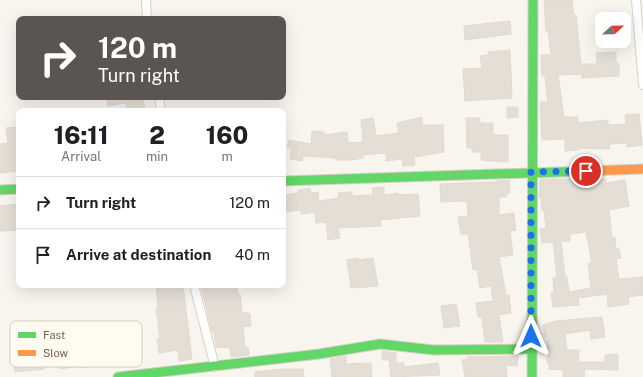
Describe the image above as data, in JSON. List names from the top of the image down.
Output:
{
  "legend": ["Fast", "Slow"],
  "north": "right",
  "page": {
    "turn": ["120 m", "Turn right"],
    "eta": [
      "16:11",
      "Arrival",
      "2",
      "min",
      "160",
      "m"
    ],
    "list": [
      {
        "name": "Turn right",
        "value": "120 m"
      },
      {
        "name": "Arrive at destination",
        "value": "40 m"
      }
    ]
  }
}
